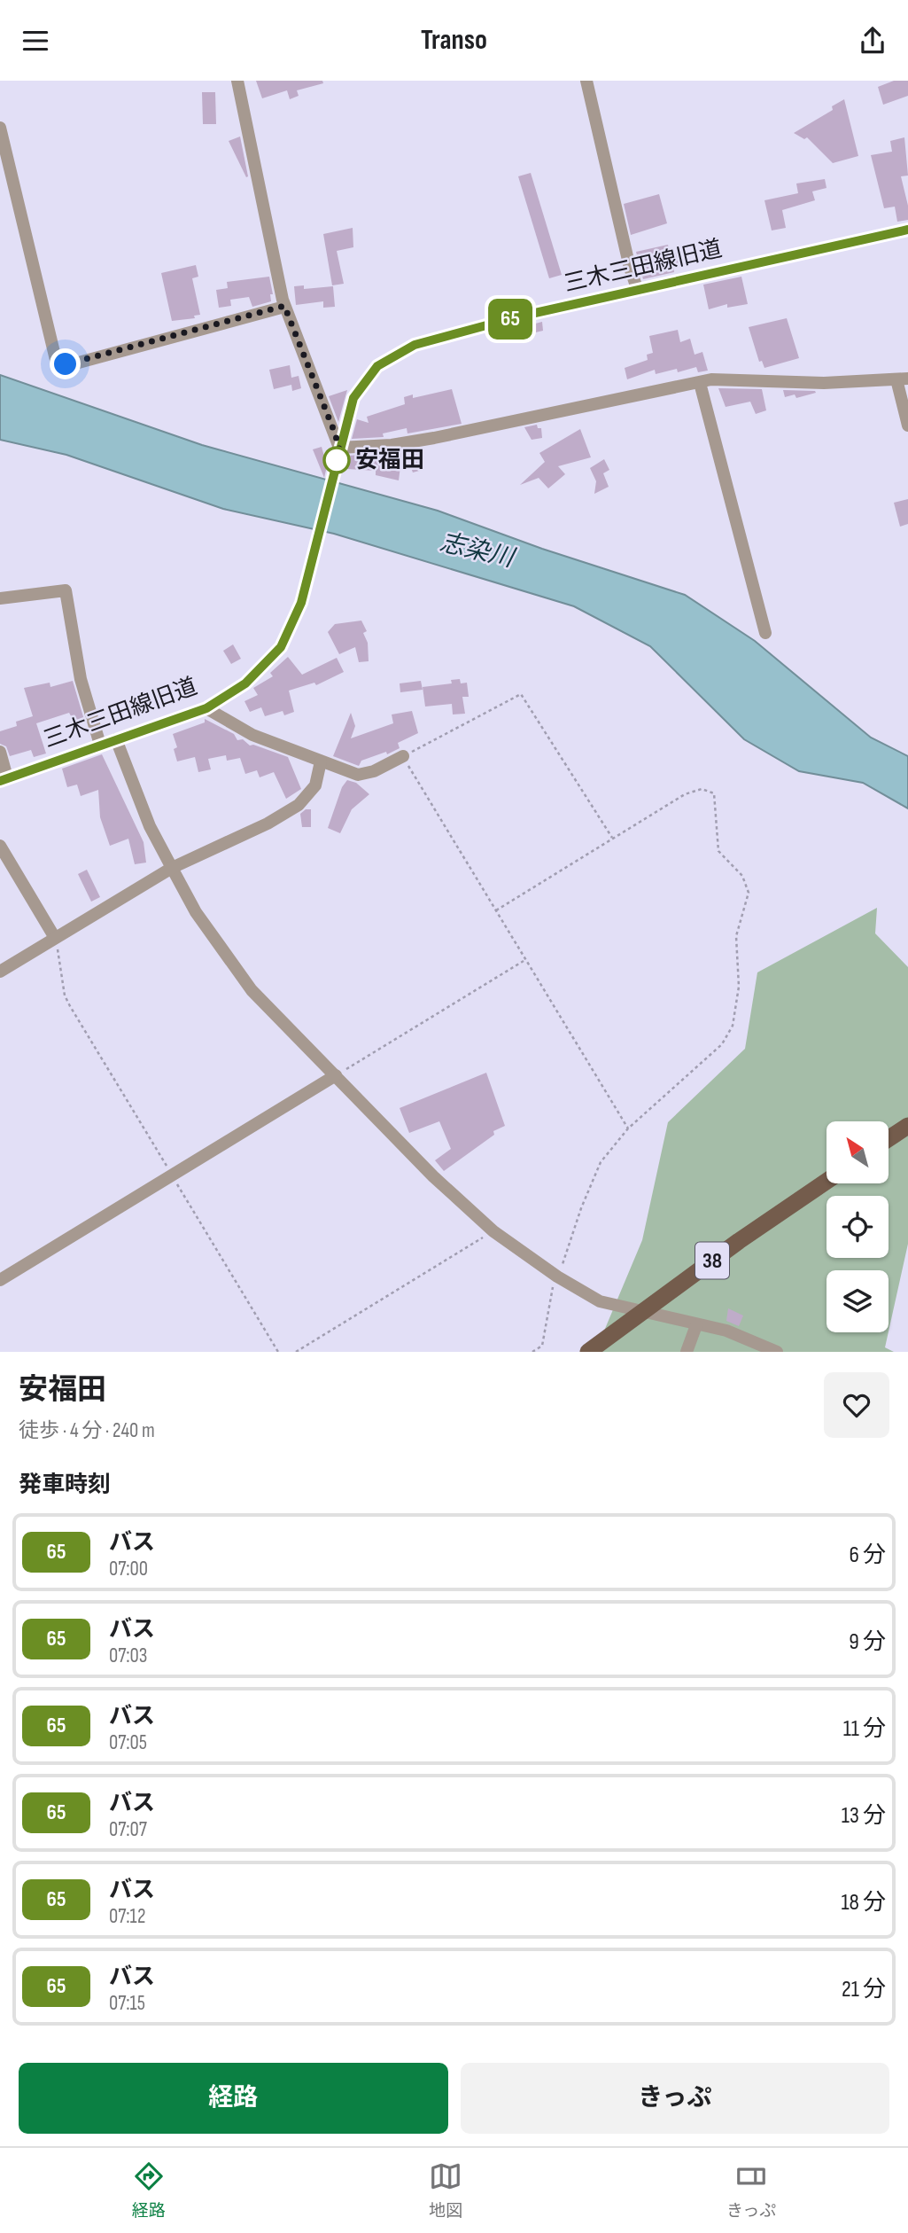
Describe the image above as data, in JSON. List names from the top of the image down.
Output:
{
  "streets": {
    "main road": ["38"],
    "street": ["三木三田線旧道"]
  },
  "water": ["志染川"],
  "places": ["安福田"],
  "lines": ["bus line 65"],
  "north": "top left",
  "page": {
    "header": "Transo",
    "on_map": "65",
    "heading": [
      ["安福田", "徒歩 · 4 分 · 240 m"],
      "発車時刻"
    ],
    "list": [
      {
        "mark": "65",
        "name": "バス",
        "note": "07:00",
        "value": "6 分"
      },
      {
        "mark": "65",
        "name": "バス",
        "note": "07:03",
        "value": "9 分"
      },
      {
        "mark": "65",
        "name": "バス",
        "note": "07:05",
        "value": "11 分"
      },
      {
        "mark": "65",
        "name": "バス",
        "note": "07:07",
        "value": "13 分"
      },
      {
        "mark": "65",
        "name": "バス",
        "note": "07:12",
        "value": "18 分"
      },
      {
        "mark": "65",
        "name": "バス",
        "note": "07:15",
        "value": "21 分"
      }
    ],
    "buttons": ["経路", "きっぷ"],
    "tabs": ["経路", "地図", "きっぷ"]
  }
}
